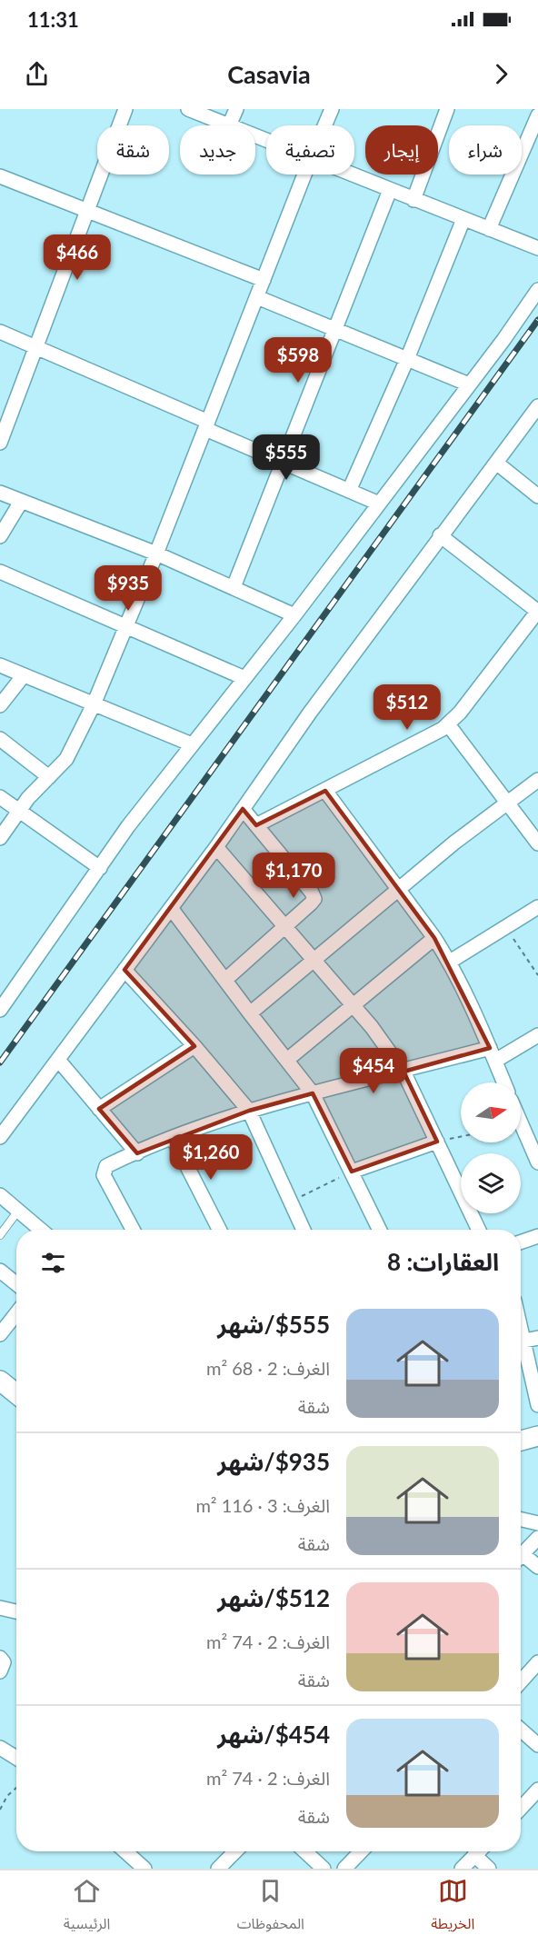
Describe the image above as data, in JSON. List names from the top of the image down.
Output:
{
  "north": "right",
  "page": {
    "status": "11:31",
    "header": "Casavia",
    "chip": [
      "شراء",
      "إيجار",
      "تصفية",
      "جديد",
      "شقة"
    ],
    "price": [
      "$466",
      "$598",
      "$555",
      "$935",
      "$512",
      "$1,170",
      "$454",
      "$1,260"
    ],
    "heading": "العقارات: 8",
    "list": [
      {
        "name": "$555/شهر",
        "note": "الغرف: 2 · 68 m² · شقة"
      },
      {
        "name": "$935/شهر",
        "note": "الغرف: 3 · 116 m² · شقة"
      },
      {
        "name": "$512/شهر",
        "note": "الغرف: 2 · 74 m² · شقة"
      },
      {
        "name": "$454/شهر",
        "note": "الغرف: 2 · 74 m² · شقة"
      }
    ],
    "tabs": ["الخريطة", "المحفوظات", "الرئيسية"]
  }
}
